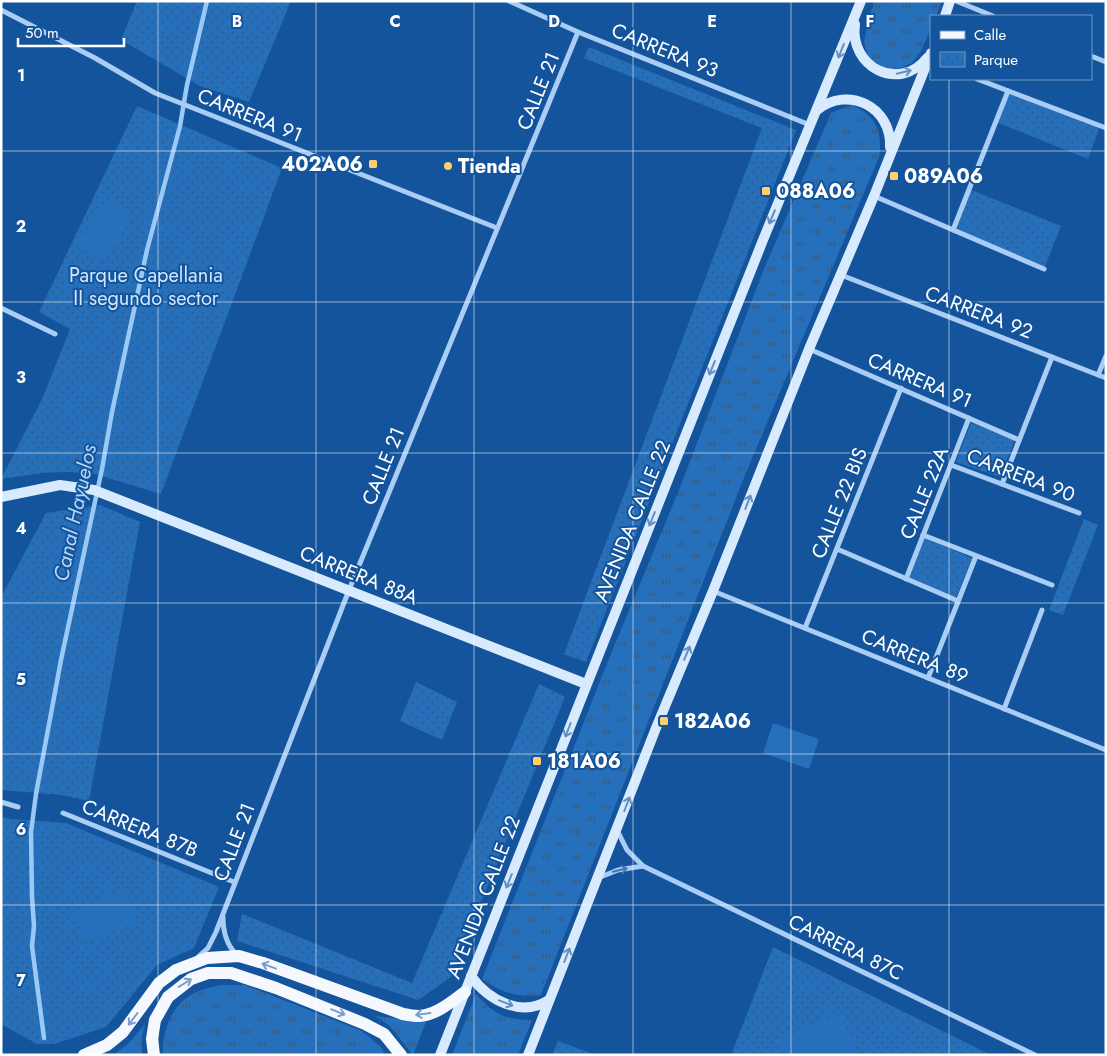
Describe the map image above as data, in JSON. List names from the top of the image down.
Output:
{
  "streets": {
    "main road": ["AVENIDA CALLE 22", "CARRERA 88A"],
    "street": [
      "CARRERA 93",
      "CALLE 21",
      "CARRERA 91",
      "CARRERA 92",
      "CARRERA 90",
      "CALLE 22A",
      "CALLE 22 BIS",
      "CARRERA 89",
      "CARRERA 87B",
      "CARRERA 87C"
    ]
  },
  "crossings": [
    ["CARRERA 93", "CALLE 21"],
    ["CARRERA 93", "AVENIDA CALLE 22"],
    ["CALLE 21", "CARRERA 91"],
    ["CALLE 21", "CARRERA 88A"],
    ["CALLE 21", "CARRERA 87B"],
    ["CARRERA 91", "CALLE 22A"],
    ["CARRERA 91", "CALLE 22 BIS"],
    ["CARRERA 90", "CALLE 22A"],
    ["CALLE 22 BIS", "CARRERA 89"],
    ["AVENIDA CALLE 22", "CARRERA 88A"]
  ],
  "water": ["Canal Hayuelos"],
  "parks": ["Parque Capellania II segundo sector"],
  "places": {
    "transit": [
      "402A06",
      "089A06",
      "088A06",
      "182A06",
      "181A06"
    ],
    "other": ["Tienda"]
  },
  "legend": ["Calle", "Parque"],
  "scale_bar": "50 m",
  "grid": {
    "columns": [
      "B",
      "C",
      "D",
      "E",
      "F"
    ],
    "rows": [
      "1",
      "2",
      "3",
      "4",
      "5",
      "6",
      "7"
    ]
  }
}
